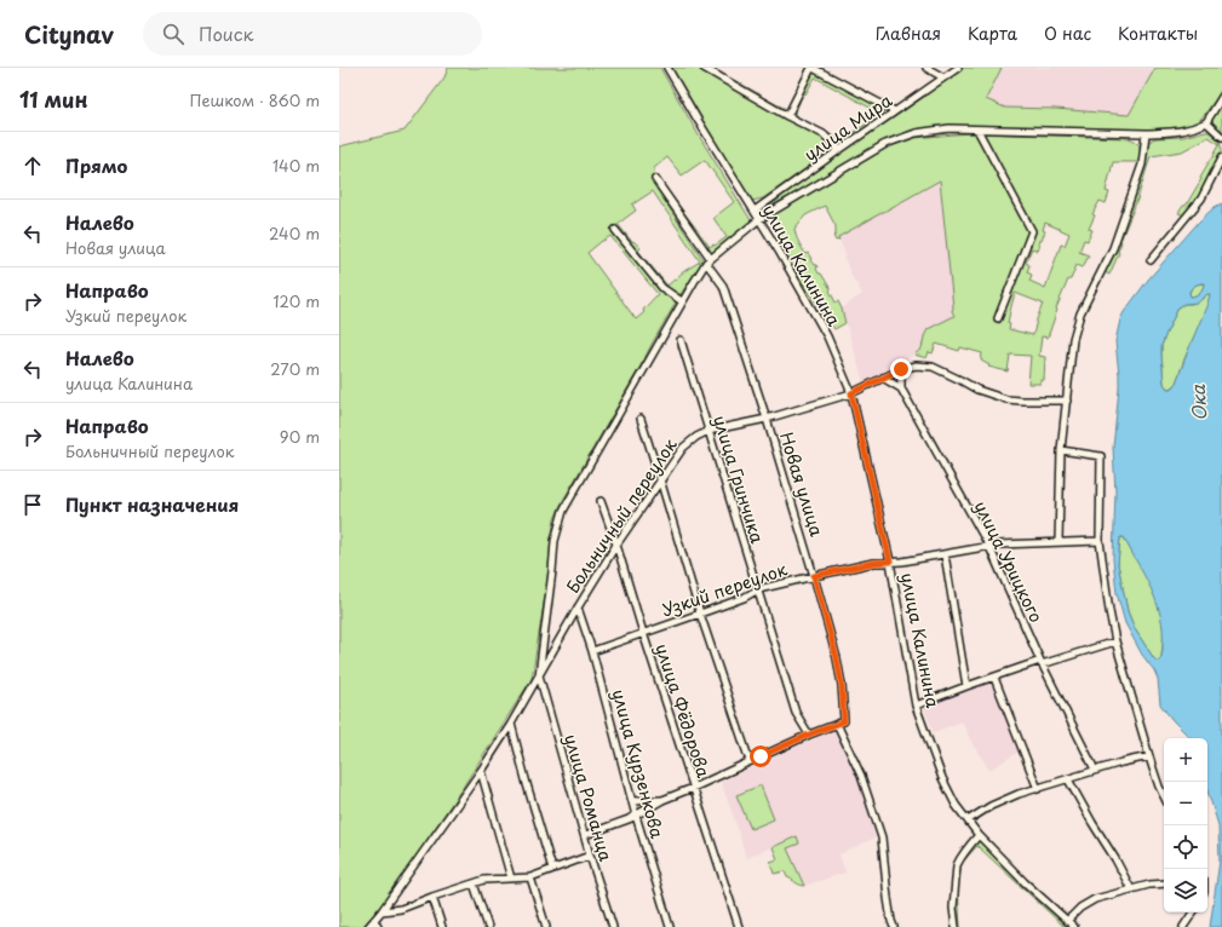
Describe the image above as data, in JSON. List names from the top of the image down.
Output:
{
  "streets": {
    "street": [
      "улица Мира",
      "улица Калинина",
      "улица Гринчика",
      "Новая улица",
      "Больничный переулок",
      "улица Урицкого",
      "Узкий переулок",
      "улица Фёдорова",
      "улица Курзенкова",
      "улица Романца"
    ]
  },
  "crossings": [
    ["улица Мира", "улица Калинина"],
    ["улица Калинина", "Больничный переулок"],
    ["улица Калинина", "Узкий переулок"],
    ["улица Гринчика", "Больничный переулок"],
    ["улица Гринчика", "Узкий переулок"],
    ["Новая улица", "Больничный переулок"],
    ["Новая улица", "Узкий переулок"],
    ["Больничный переулок", "улица Урицкого"],
    ["Больничный переулок", "улица Фёдорова"],
    ["Больничный переулок", "улица Курзенкова"],
    ["Больничный переулок", "улица Романца"],
    ["улица Урицкого", "Узкий переулок"],
    ["Узкий переулок", "улица Фёдорова"],
    ["Узкий переулок", "улица Курзенкова"]
  ],
  "water": ["Ока"],
  "page": {
    "header": "Citynav",
    "search": "Поиск",
    "nav": [
      "Главная",
      "Карта",
      "О нас",
      "Контакты"
    ],
    "heading": ["11 мин", "Пешком · 860 m"],
    "list": [
      ["Прямо", "140 m"],
      ["Налево", "Новая улица", "240 m"],
      ["Направо", "Узкий переулок", "120 m"],
      ["Налево", "улица Калинина", "270 m"],
      ["Направо", "Больничный переулок", "90 m"],
      "Пункт назначения"
    ],
    "map_buttons": ["+", "−"]
  }
}
